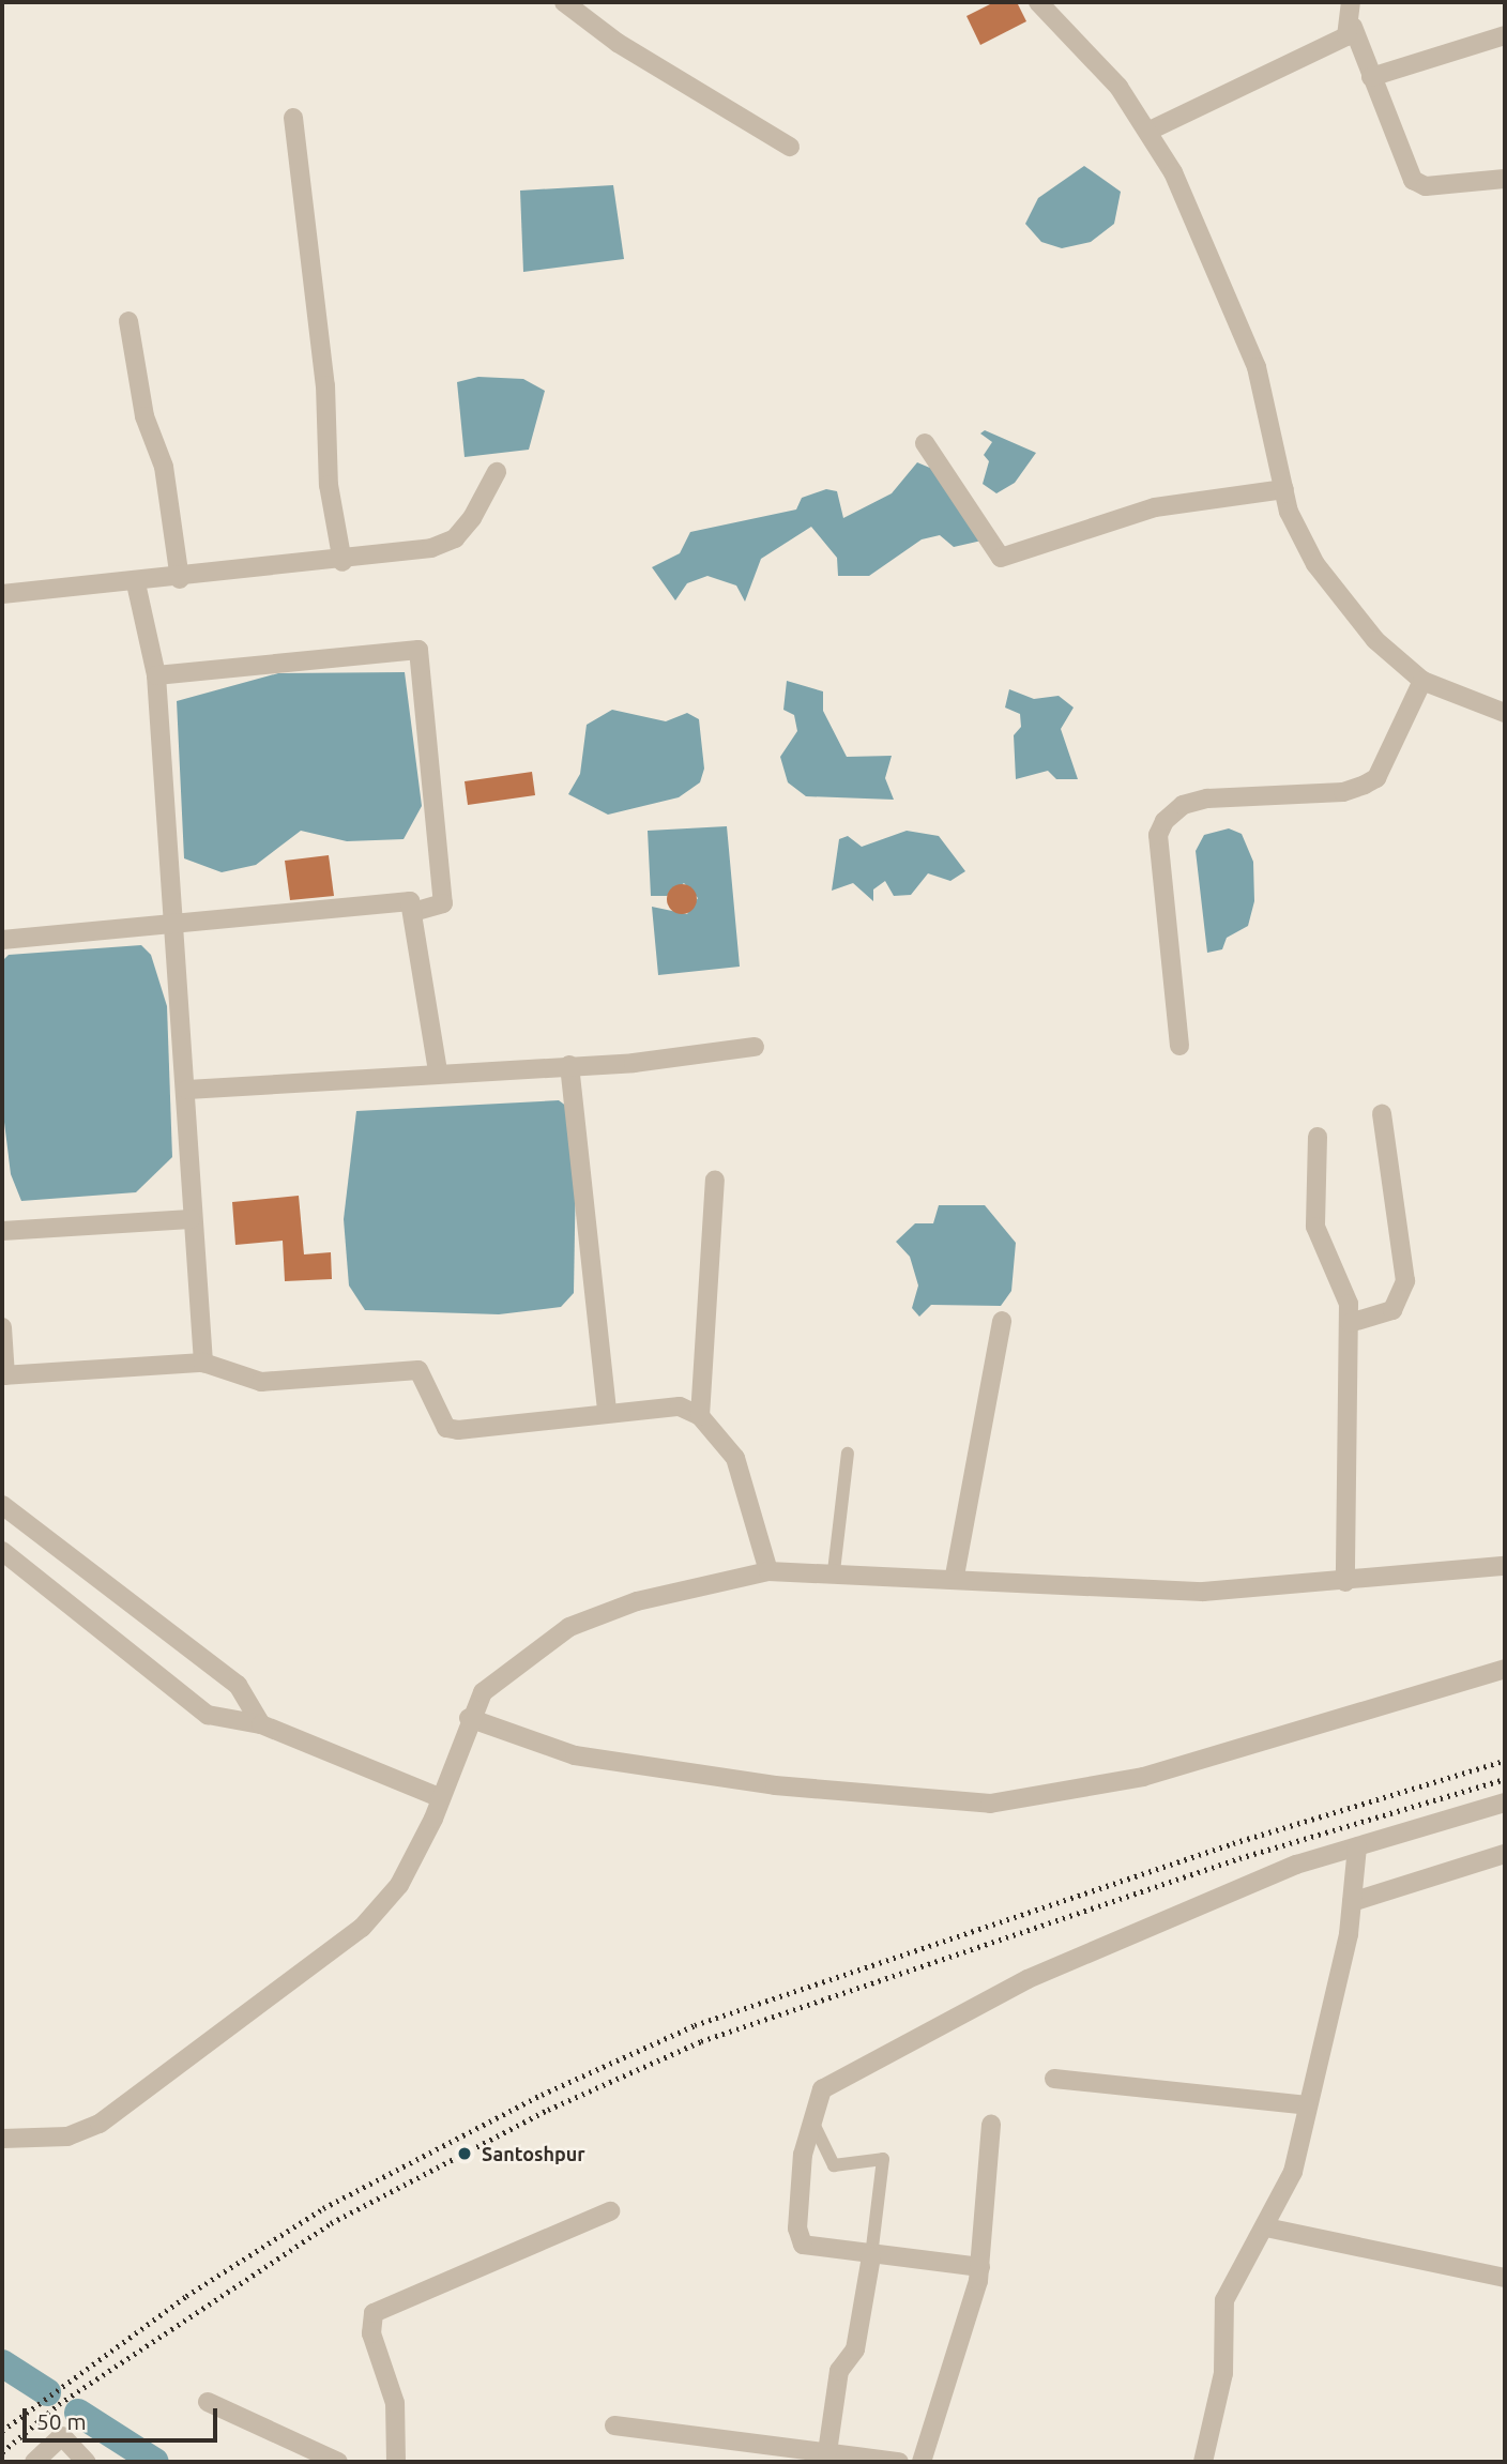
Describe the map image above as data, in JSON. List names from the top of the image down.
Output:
{
  "places": ["Santoshpur"],
  "scale_bar": "50 m"
}
